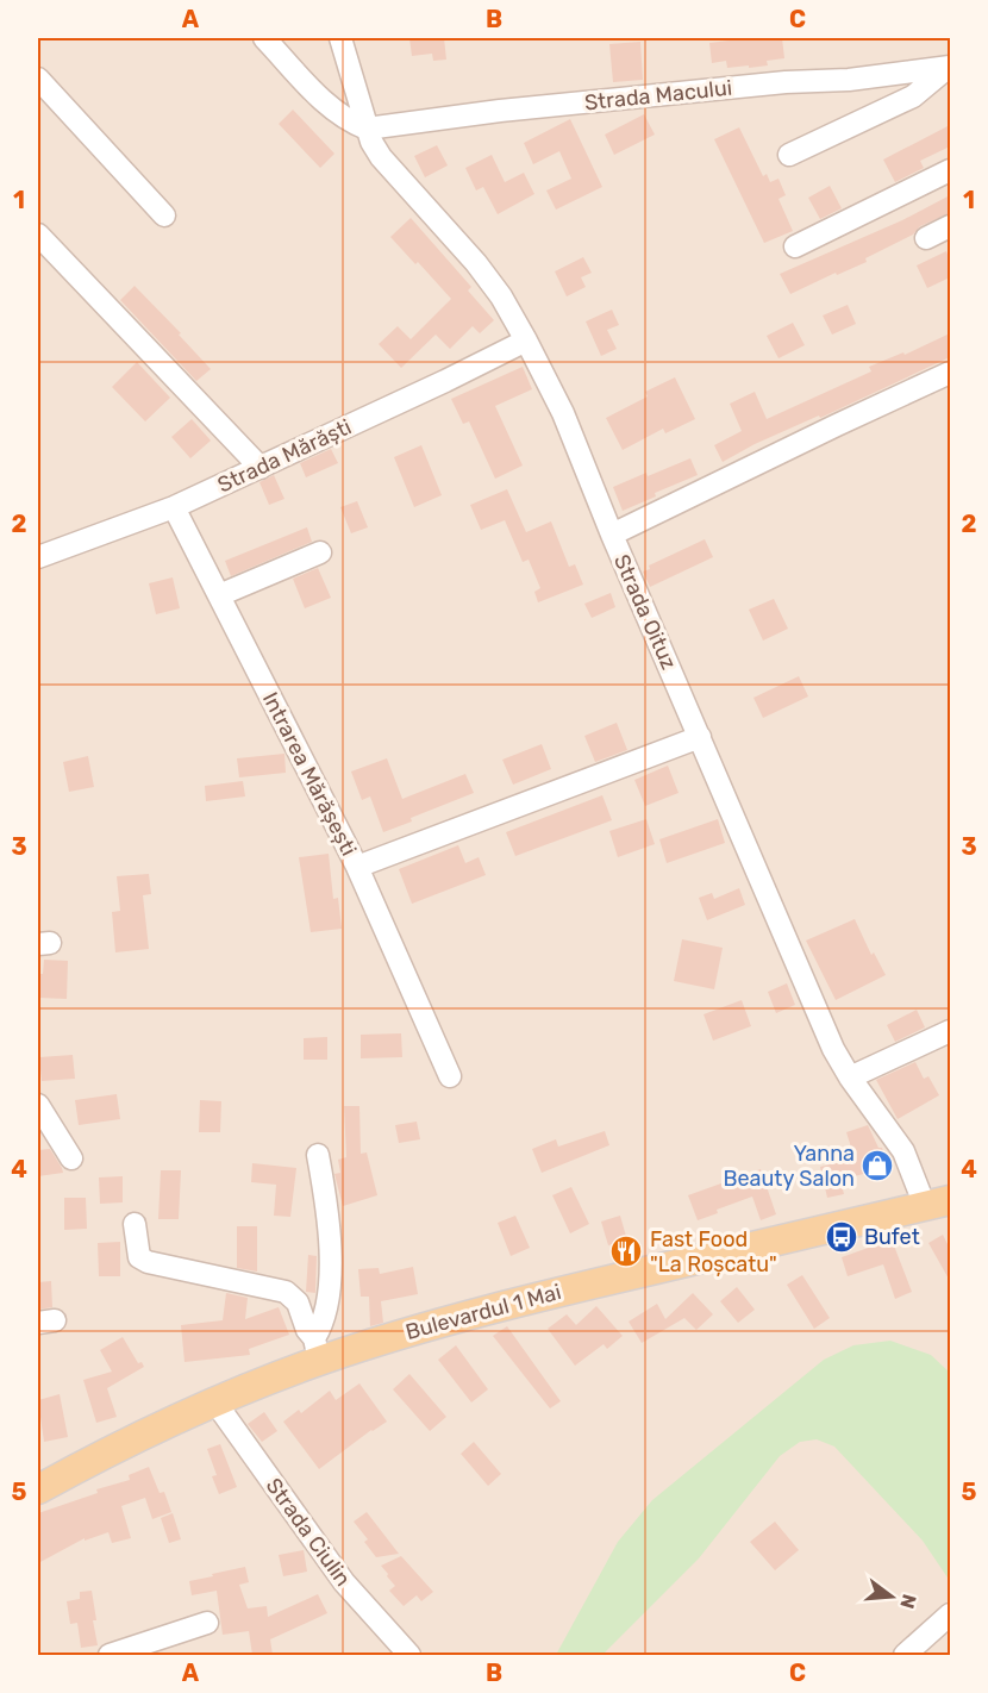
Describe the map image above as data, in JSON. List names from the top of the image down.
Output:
{
  "streets": {
    "main road": ["Bulevardul 1 Mai"],
    "street": [
      "Strada Macului",
      "Strada Mărăști",
      "Strada Oituz",
      "Intrarea Mărășești",
      "Strada Ciulin"
    ]
  },
  "crossings": [
    ["Strada Macului", "Strada Oituz"],
    ["Strada Mărăști", "Strada Oituz"],
    ["Strada Mărăști", "Intrarea Mărășești"],
    ["Strada Oituz", "Intrarea Mărășești"],
    ["Strada Oituz", "Bulevardul 1 Mai"],
    ["Bulevardul 1 Mai", "Strada Ciulin"]
  ],
  "places": {
    "shop": ["Yanna Beauty Salon"],
    "bus stop": ["Bufet"],
    "restaurant": ["Fast Food \"La Roșcatu\""]
  },
  "north": "right",
  "grid": {
    "columns": ["A", "B", "C"],
    "rows": [
      "1",
      "2",
      "3",
      "4",
      "5"
    ]
  }
}
